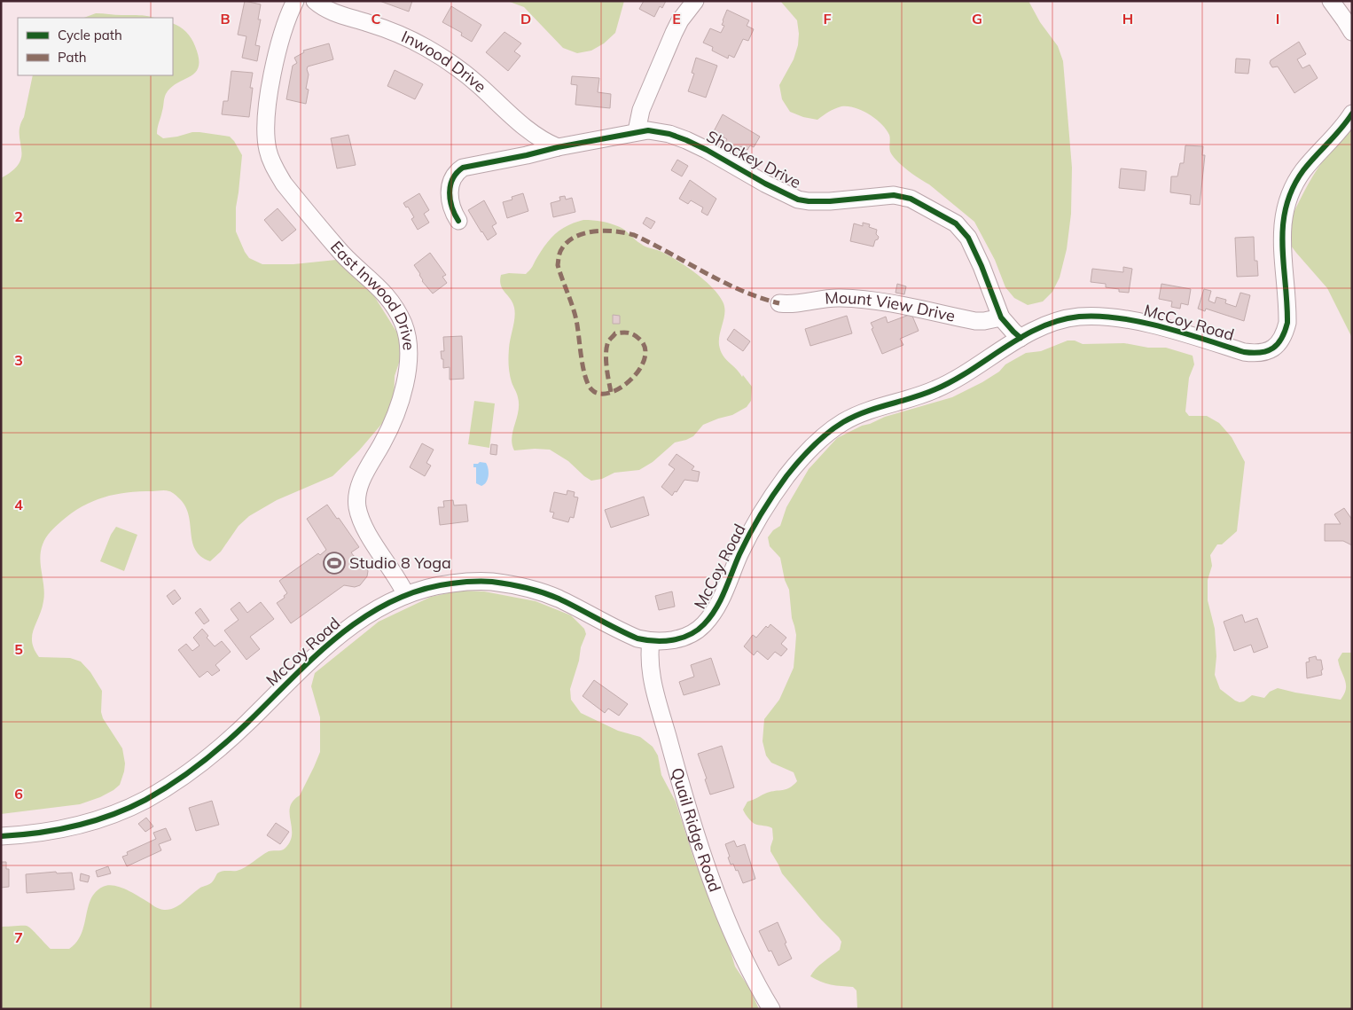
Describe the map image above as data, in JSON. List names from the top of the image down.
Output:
{
  "streets": {
    "street": [
      "Inwood Drive",
      "Shockey Drive",
      "East Inwood Drive",
      "Mount View Drive",
      "McCoy Road",
      "Quail Ridge Road"
    ]
  },
  "crossings": [
    ["Inwood Drive", "Shockey Drive"],
    ["Shockey Drive", "Mount View Drive"],
    ["Shockey Drive", "McCoy Road"],
    ["East Inwood Drive", "McCoy Road"],
    ["McCoy Road", "Quail Ridge Road"]
  ],
  "places": {
    "sports": ["Studio 8 Yoga"]
  },
  "legend": ["Cycle path", "Path"],
  "grid": {
    "columns": [
      "B",
      "C",
      "D",
      "E",
      "F",
      "G",
      "H",
      "I"
    ],
    "rows": [
      "2",
      "3",
      "4",
      "5",
      "6",
      "7"
    ]
  }
}
